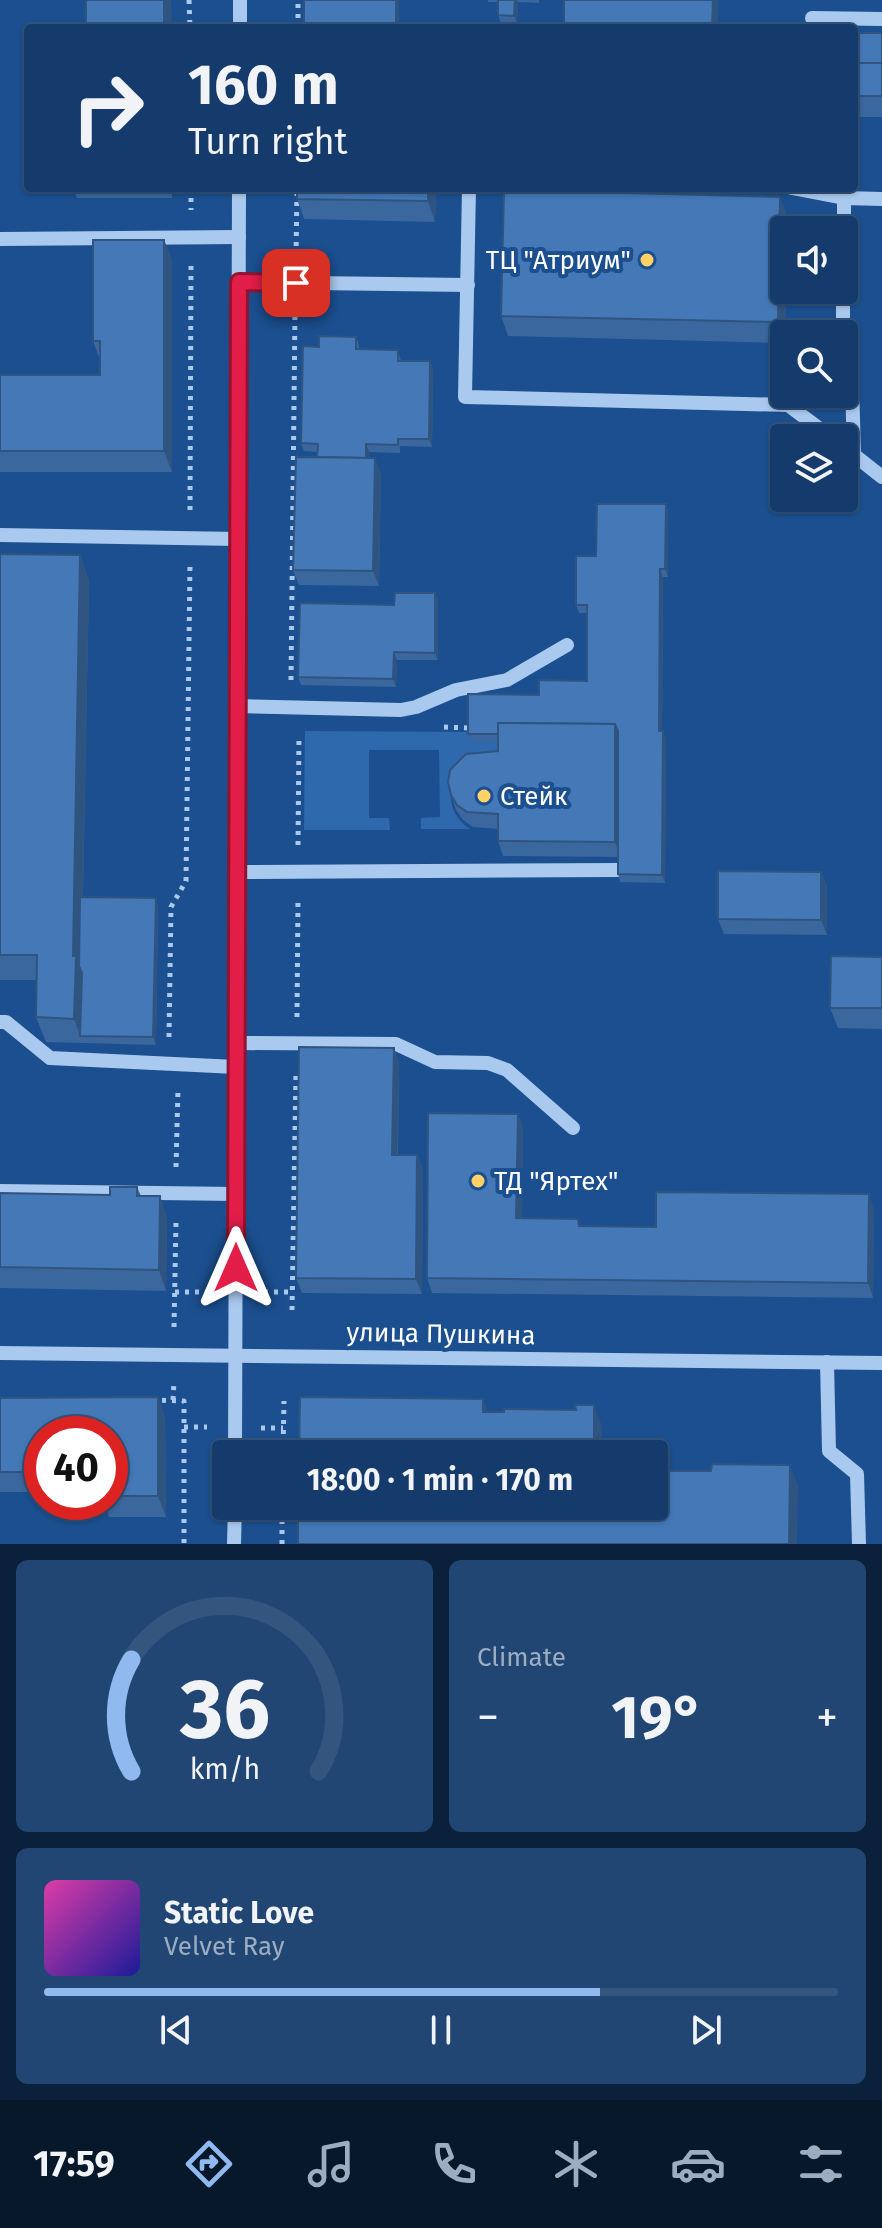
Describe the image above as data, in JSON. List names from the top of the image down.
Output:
{
  "streets": {
    "street": ["улица Пушкина"]
  },
  "places": ["ТЦ \"Атриум\"", "Стейк", "ТД \"Яртех\""],
  "page": {
    "turn": ["160 m", "Turn right"],
    "limit": "40",
    "trip": "18:00 · 1 min · 170 m",
    "tile": "Climate",
    "heat": ["−", "19°", "+"],
    "song": ["Static Love", "Velvet Ray"],
    "tabs": "17:59",
    "gauge": ["36", "km/h"]
  }
}
